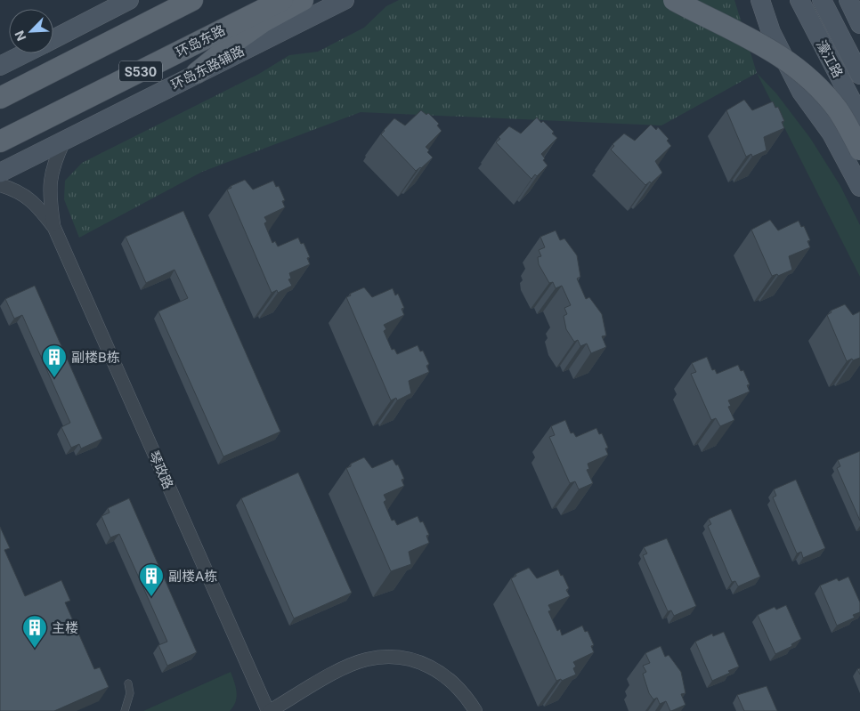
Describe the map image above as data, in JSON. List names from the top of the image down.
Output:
{
  "streets": {
    "main road": [
      "环岛东路",
      "濠江路",
      "环岛东路辅路",
      "S530"
    ],
    "street": ["琴政路"]
  },
  "places": {
    "building": ["副楼B栋", "副楼A栋", "主楼"]
  },
  "north": "bottom left"
}
